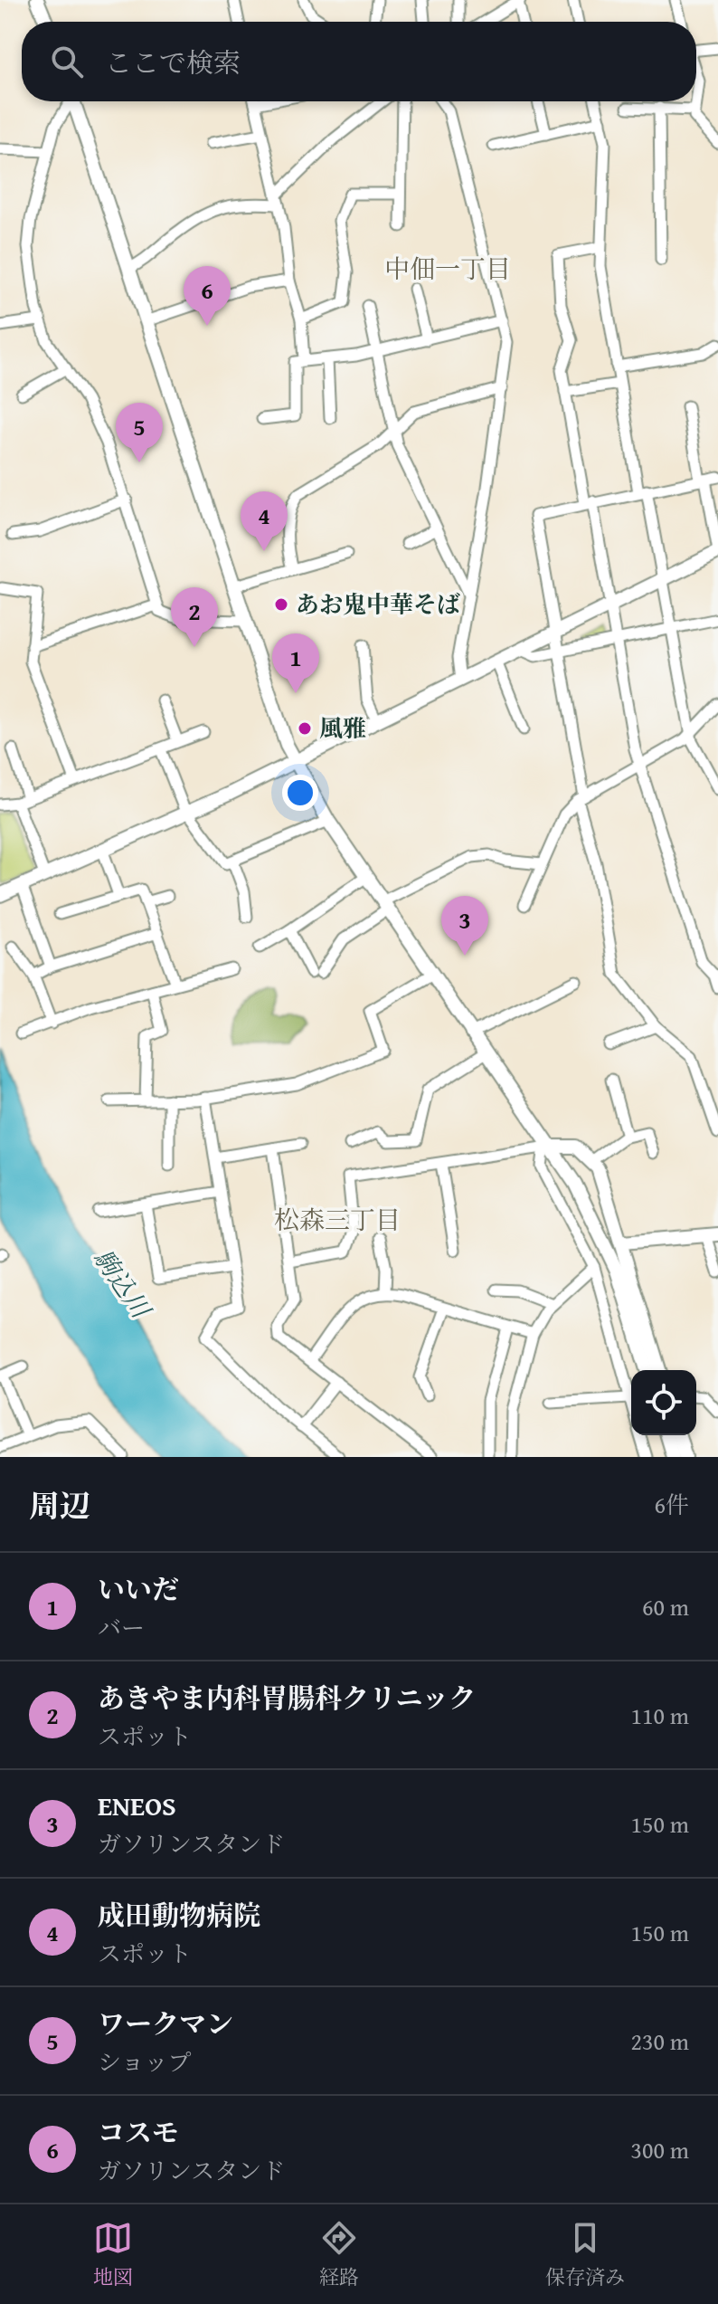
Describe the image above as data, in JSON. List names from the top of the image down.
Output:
{
  "districts": ["中佃一丁目", "松森三丁目"],
  "water": ["駒込川"],
  "places": ["あお鬼中華そば", "風雅"],
  "page": {
    "search": "ここで検索",
    "pins": [
      "6",
      "5",
      "4",
      "2",
      "1",
      "3"
    ],
    "heading": ["周辺", "6件"],
    "list": [
      {
        "mark": "1",
        "name": "いいだ",
        "note": "バー",
        "value": "60 m"
      },
      {
        "mark": "2",
        "name": "あきやま内科胃腸科クリニック",
        "note": "スポット",
        "value": "110 m"
      },
      {
        "mark": "3",
        "name": "ENEOS",
        "note": "ガソリンスタンド",
        "value": "150 m"
      },
      {
        "mark": "4",
        "name": "成田動物病院",
        "note": "スポット",
        "value": "150 m"
      },
      {
        "mark": "5",
        "name": "ワークマン",
        "note": "ショップ",
        "value": "230 m"
      },
      {
        "mark": "6",
        "name": "コスモ",
        "note": "ガソリンスタンド",
        "value": "300 m"
      }
    ],
    "nav": ["地図", "経路", "保存済み"]
  }
}
